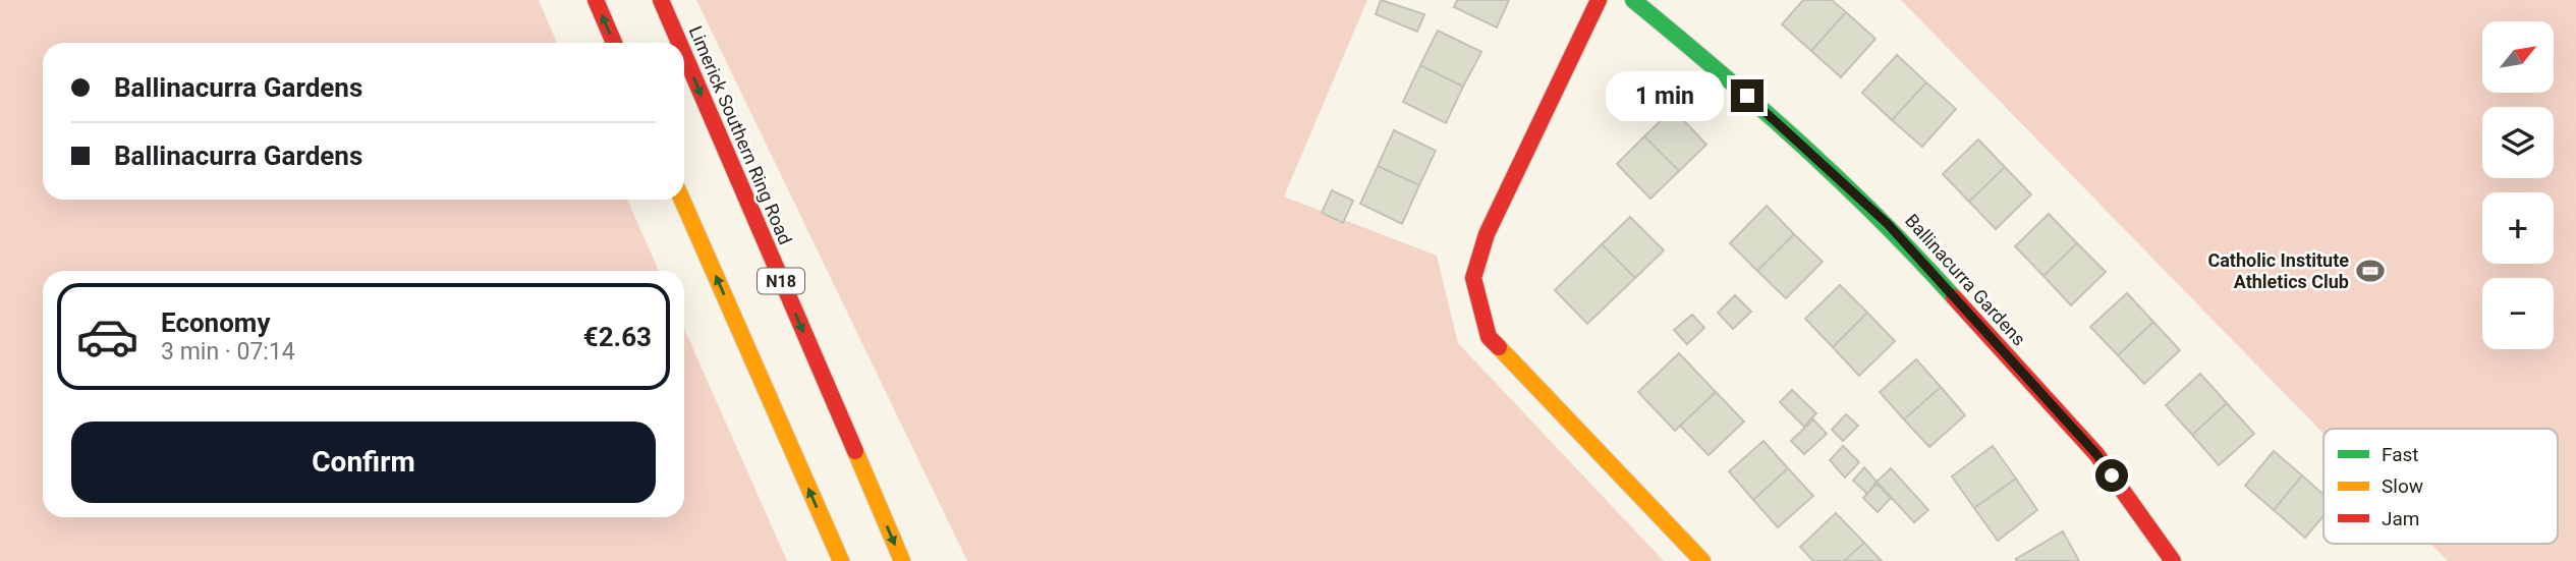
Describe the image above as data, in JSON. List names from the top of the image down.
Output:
{
  "streets": {
    "main road": ["Limerick Southern Ring Road", "Ballinacurra Gardens", "N18"]
  },
  "places": {
    "sports": ["Catholic Institute Athletics Club"]
  },
  "legend": ["Fast", "Slow", "Jam"],
  "north": "top right",
  "page": {
    "map_buttons": ["+", "−"],
    "banner": ["Ballinacurra Gardens", "Ballinacurra Gardens"],
    "bubble": "1 min",
    "list": [
      {
        "name": "Economy",
        "note": "3 min · 07:14",
        "value": "€2.63"
      }
    ],
    "buttons": "Confirm"
  }
}
